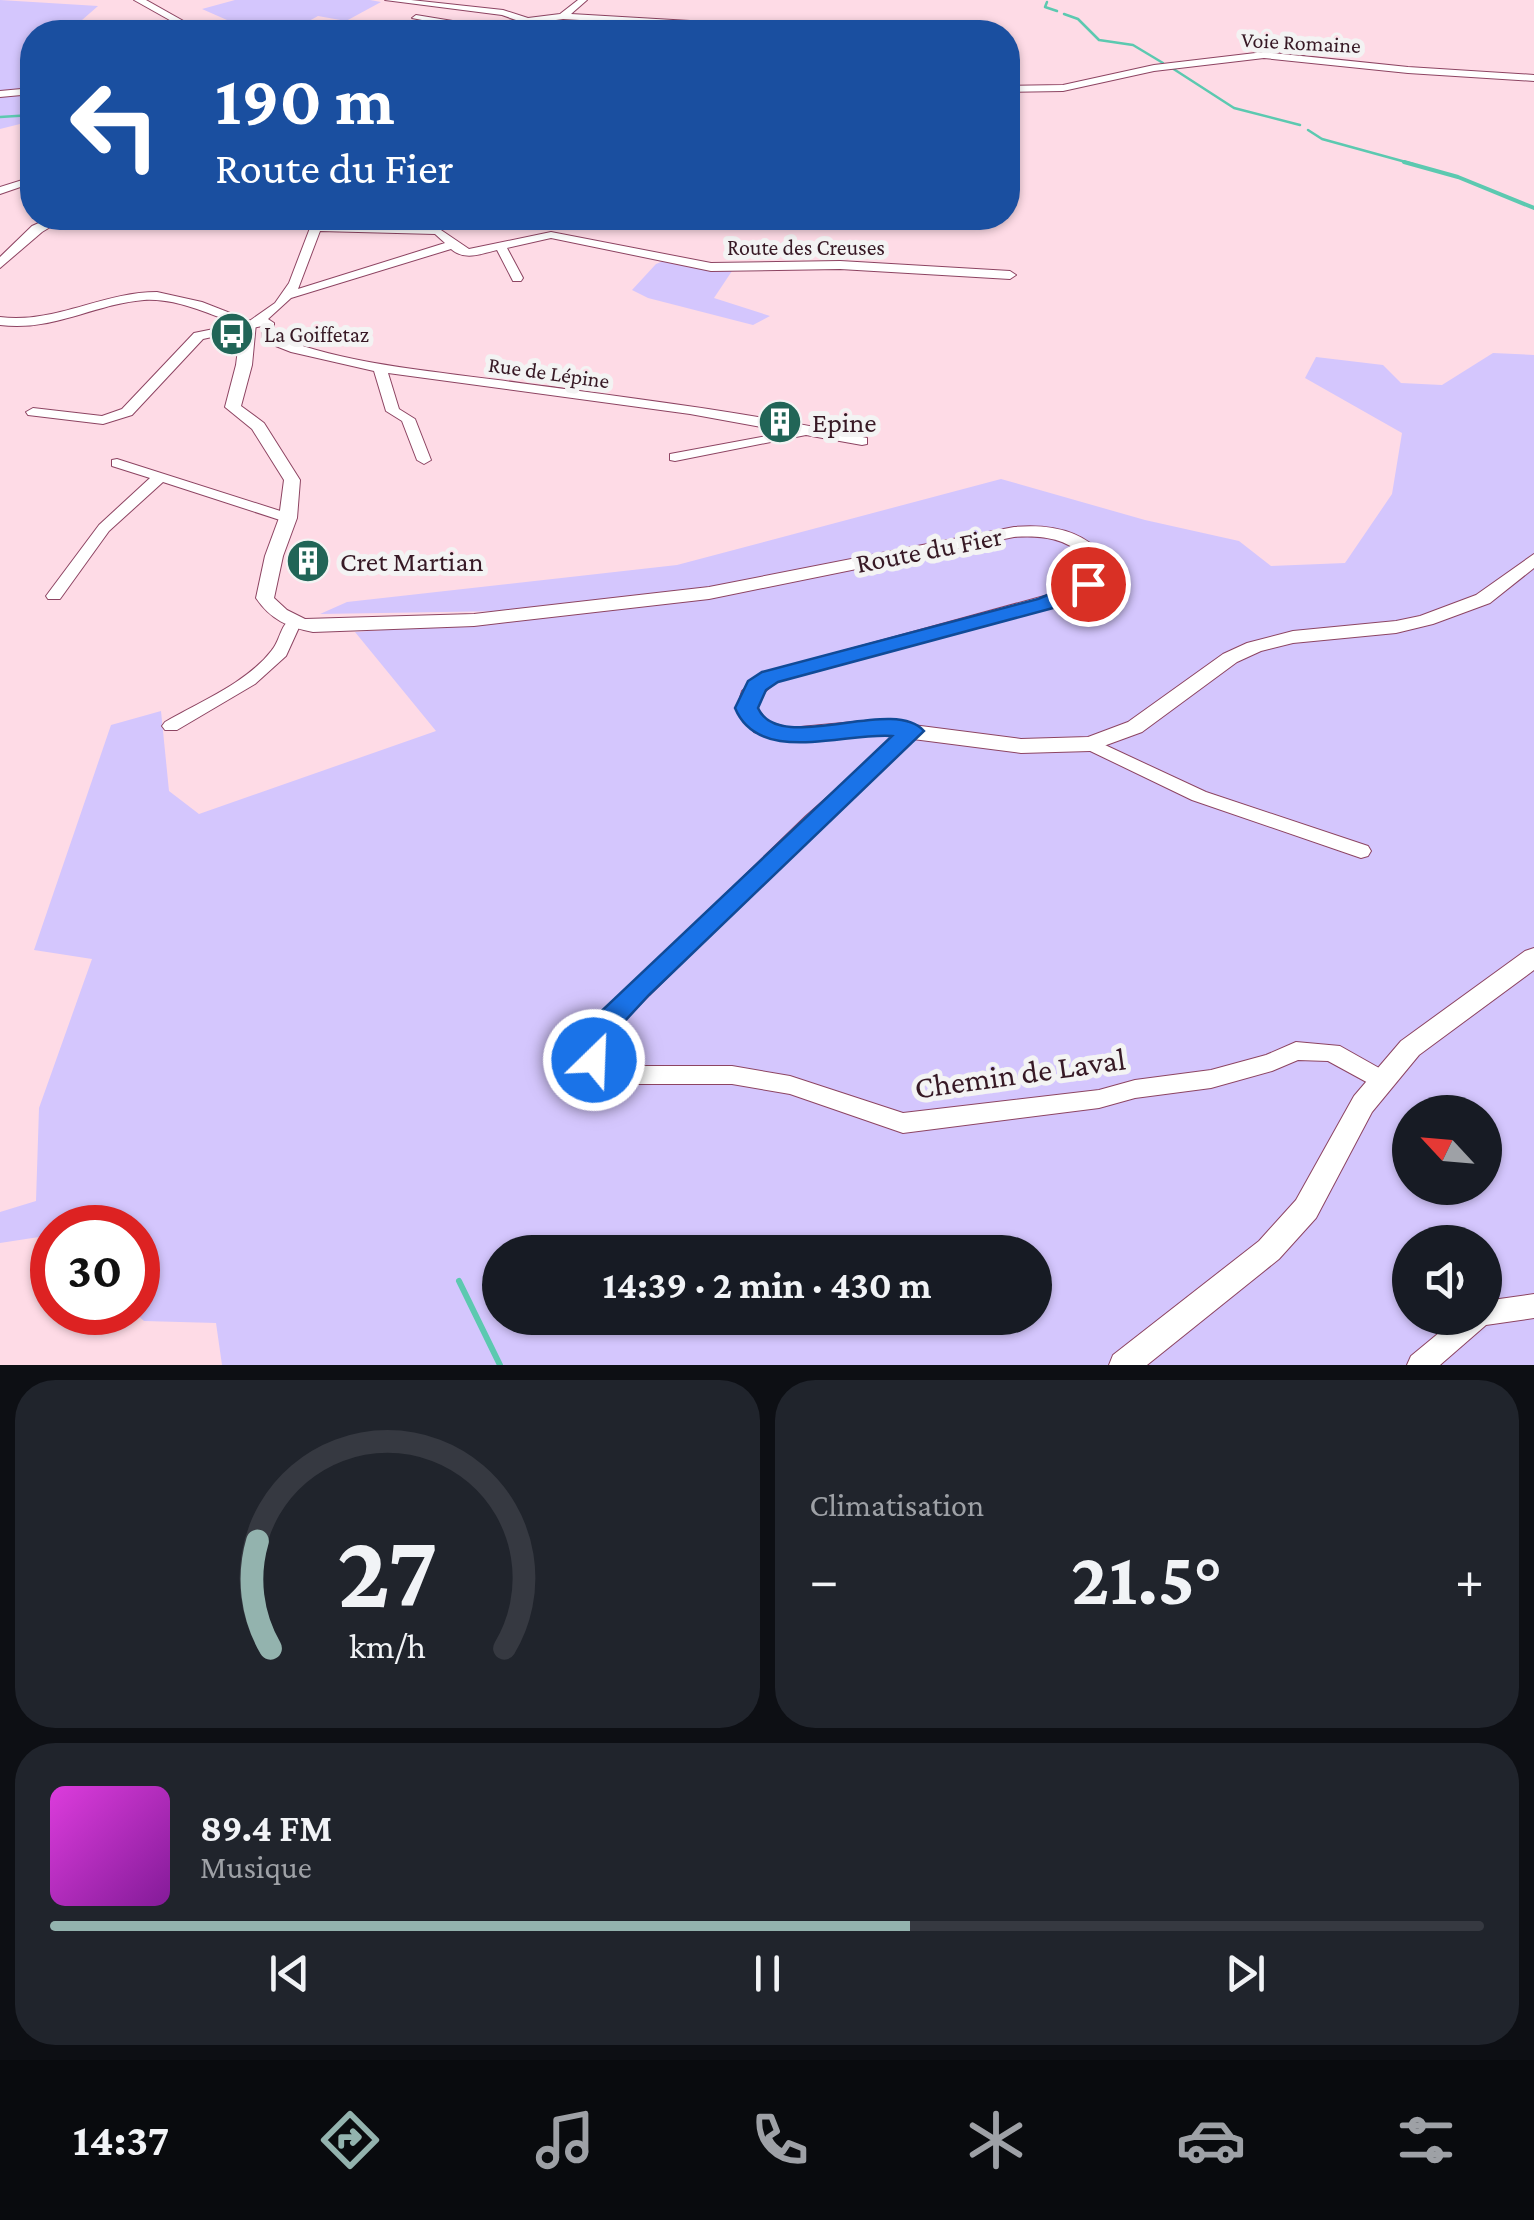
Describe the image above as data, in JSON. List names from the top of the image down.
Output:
{
  "streets": {
    "main road": ["Route du Fier"],
    "street": [
      "Voie Romaine",
      "Route des Creuses",
      "Rue de Lépine",
      "Chemin de Laval"
    ]
  },
  "crossings": [
    ["Route des Creuses", "Rue de Lépine"],
    ["Route du Fier", "Chemin de Laval"]
  ],
  "places": {
    "bus stop": ["La Goiffetaz"],
    "building": ["Epine", "Cret Martian"]
  },
  "north": "top left",
  "page": {
    "turn": ["190 m", "Route du Fier"],
    "limit": "30",
    "trip": "14:39 · 2 min · 430 m",
    "tile": "Climatisation",
    "heat": ["−", "21.5°", "+"],
    "song": ["89.4 FM", "Musique"],
    "tabs": "14:37",
    "gauge": ["27", "km/h"]
  }
}
